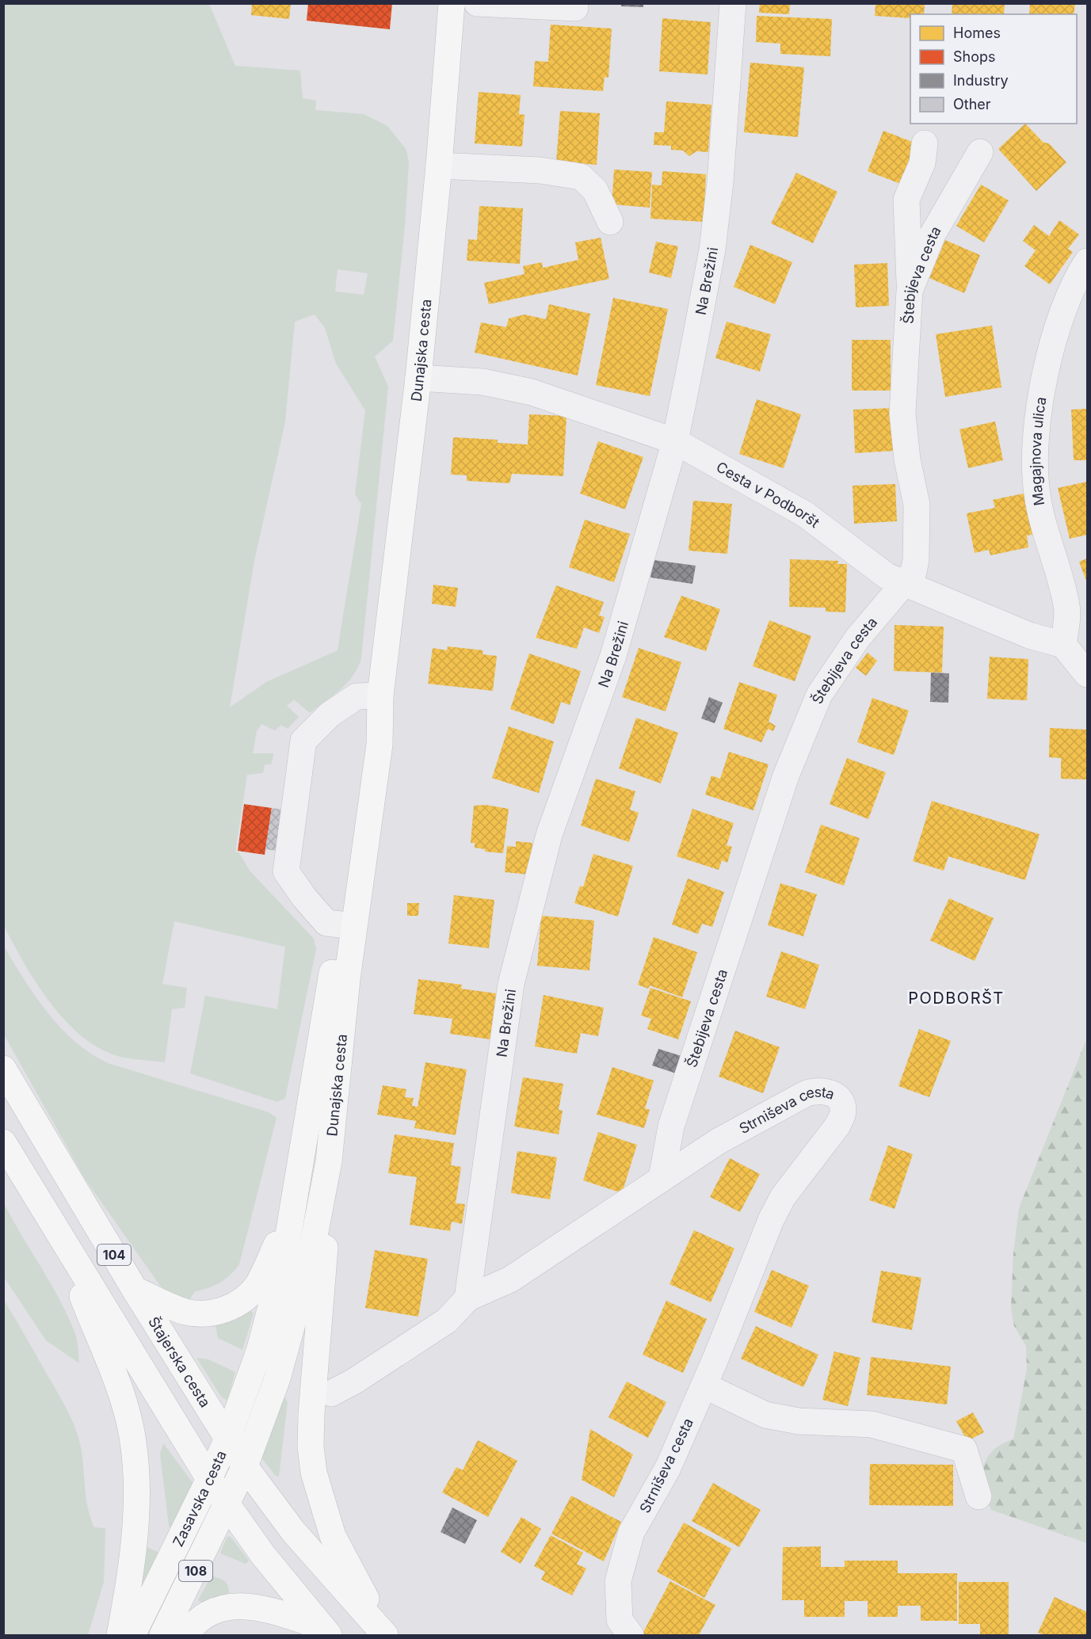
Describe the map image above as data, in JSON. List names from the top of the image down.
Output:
{
  "streets": {
    "main road": [
      "Dunajska cesta",
      "104",
      "Štajerska cesta",
      "Zasavska cesta",
      "108"
    ],
    "street": [
      "Štebijeva cesta",
      "Na Brežini",
      "Magajnova ulica",
      "Cesta v Podboršt",
      "Strniševa cesta"
    ]
  },
  "crossings": [
    ["Štebijeva cesta", "Cesta v Podboršt"],
    ["Štebijeva cesta", "Strniševa cesta"],
    ["Na Brežini", "Cesta v Podboršt"],
    ["Na Brežini", "Strniševa cesta"],
    ["Dunajska cesta", "Cesta v Podboršt"],
    ["Dunajska cesta", "Štajerska cesta"],
    ["Dunajska cesta", "Zasavska cesta"],
    ["Magajnova ulica", "Cesta v Podboršt"],
    ["104", "Zasavska cesta"],
    ["Štajerska cesta", "Zasavska cesta"]
  ],
  "districts": ["PODBORŠT"],
  "legend": [
    "Homes",
    "Shops",
    "Industry",
    "Other"
  ]
}
